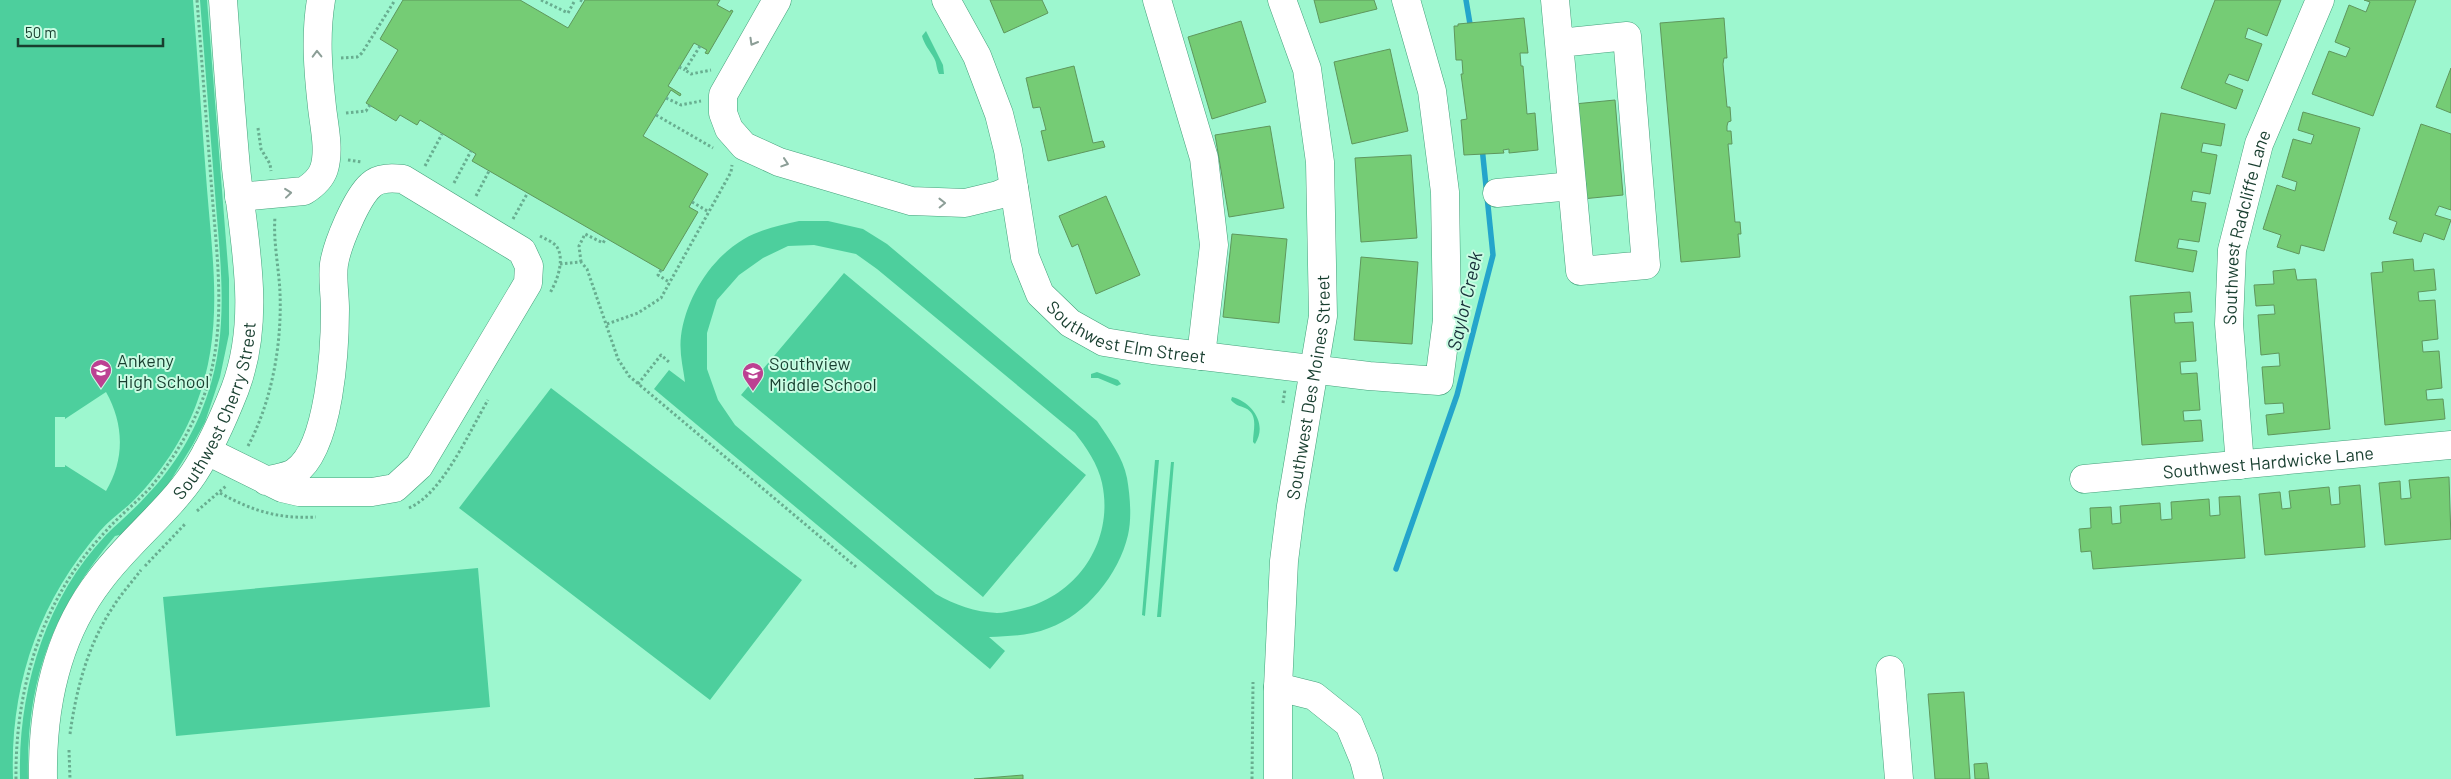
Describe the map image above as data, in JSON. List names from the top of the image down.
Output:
{
  "streets": {
    "street": [
      "Southwest Radcliffe Lane",
      "Southwest Elm Street",
      "Southwest Des Moines Street",
      "Southwest Cherry Street",
      "Southwest Hardwicke Lane"
    ]
  },
  "crossings": [
    ["Southwest Radcliffe Lane", "Southwest Hardwicke Lane"],
    ["Southwest Elm Street", "Southwest Des Moines Street"]
  ],
  "water": ["Saylor Creek"],
  "places": {
    "school or university": ["Ankeny High School", "Southview Middle School"]
  },
  "scale_bar": "50 m"
}
